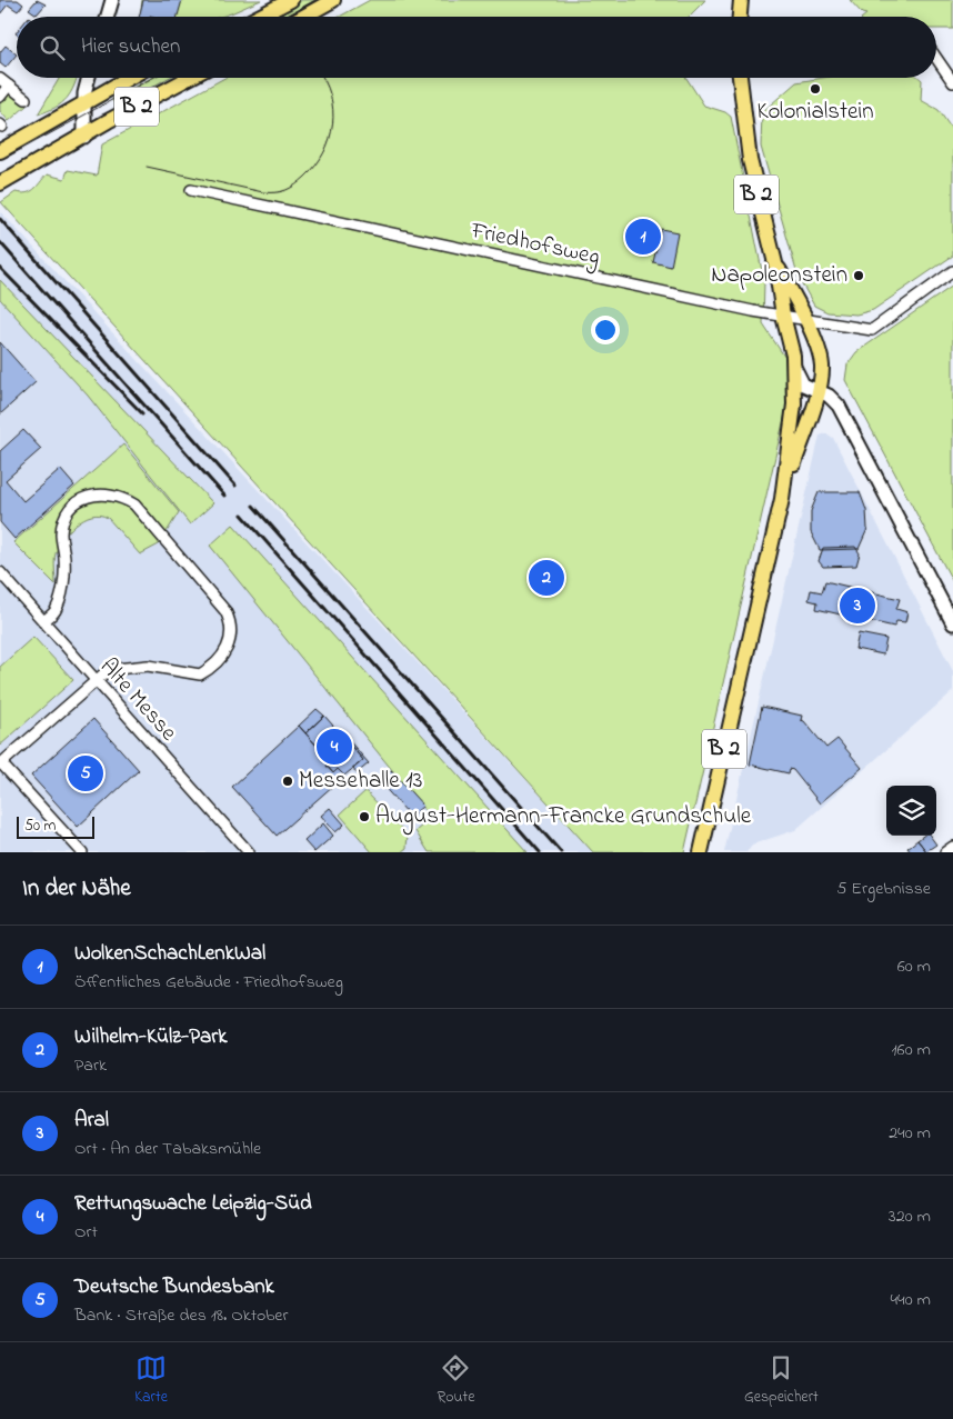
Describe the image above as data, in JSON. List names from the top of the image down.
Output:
{
  "streets": {
    "main road": ["B 2"],
    "street": ["Friedhofsweg", "Alte Messe"]
  },
  "crossings": [
    ["B 2", "Friedhofsweg"]
  ],
  "places": [
    "Kolonialstein",
    "Napoleonstein",
    "Messehalle 13",
    "August-Hermann-Francke Grundschule"
  ],
  "scale_bar": "50 m",
  "page": {
    "search": "Hier suchen",
    "pins": [
      "1",
      "2",
      "3",
      "4",
      "5"
    ],
    "scale": "50 m",
    "heading": ["In der Nähe", "5 Ergebnisse"],
    "list": [
      {
        "mark": "1",
        "name": "WolkenSchachLenkWal",
        "note": "Öffentliches Gebäude · Friedhofsweg",
        "value": "60 m"
      },
      {
        "mark": "2",
        "name": "Wilhelm-Külz-Park",
        "note": "Park",
        "value": "160 m"
      },
      {
        "mark": "3",
        "name": "Aral",
        "note": "Ort · An der Tabaksmühle",
        "value": "240 m"
      },
      {
        "mark": "4",
        "name": "Rettungswache Leipzig-Süd",
        "note": "Ort",
        "value": "320 m"
      },
      {
        "mark": "5",
        "name": "Deutsche Bundesbank",
        "note": "Bank · Straße des 18. Oktober",
        "value": "440 m"
      }
    ],
    "nav": ["Karte", "Route", "Gespeichert"]
  }
}
